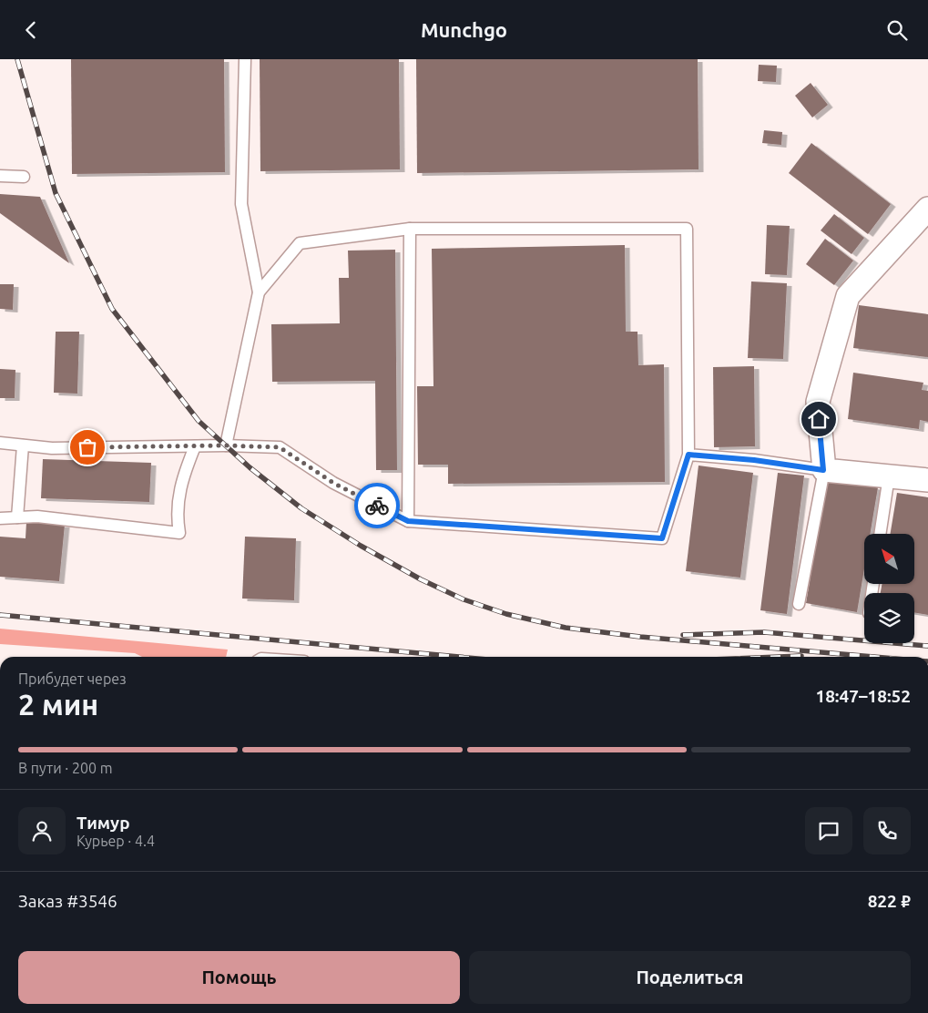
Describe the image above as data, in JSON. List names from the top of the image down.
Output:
{
  "north": "top left",
  "page": {
    "header": "Munchgo",
    "heading": ["2 мин", "Прибудет через", "18:47–18:52"],
    "panel": [
      "Тимур",
      "Курьер · 4.4",
      "Заказ #3546",
      "822 ₽"
    ],
    "bar": "В пути · 200 m",
    "buttons": ["Помощь", "Поделиться"]
  }
}
